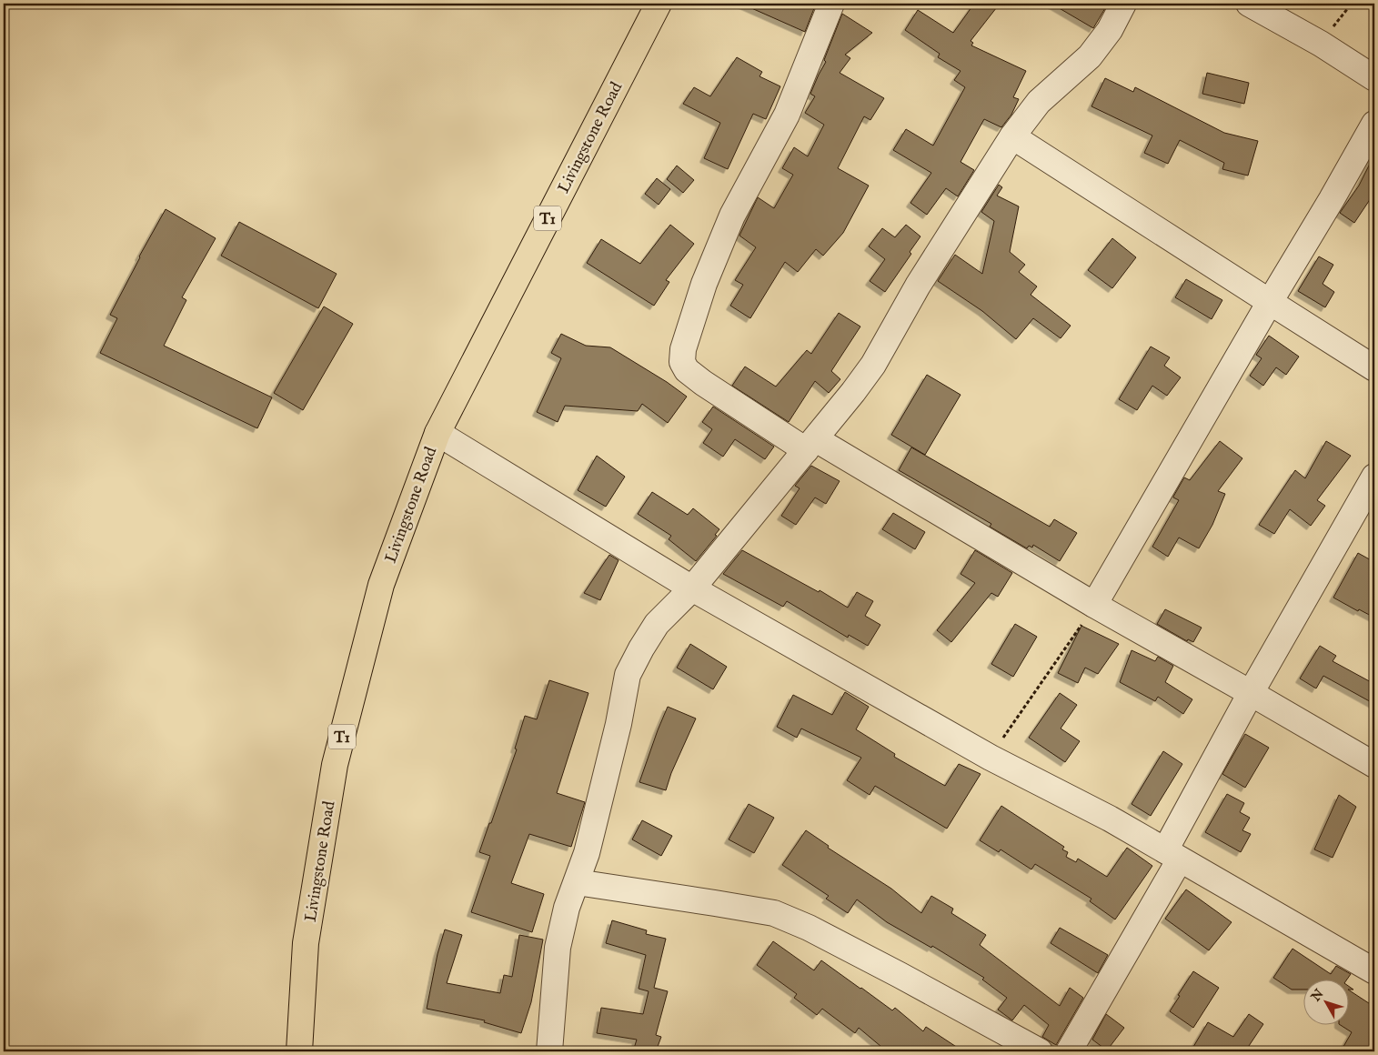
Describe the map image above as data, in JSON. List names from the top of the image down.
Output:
{
  "streets": {
    "highway": ["Livingstone Road", "T1"]
  },
  "north": "top left"
}
